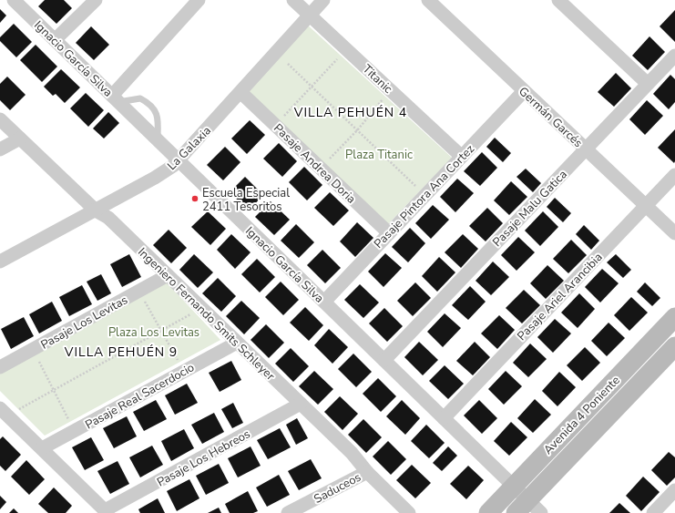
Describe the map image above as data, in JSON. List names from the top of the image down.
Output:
{
  "streets": {
    "street": [
      "Ignacio García Silva",
      "Titanic",
      "Germán Garcés",
      "La Galaxia",
      "Pasaje Andrea Doria",
      "Pasaje Pintora Ana Cortez",
      "Pasaje Malu Gatica",
      "Pasaje Ariel Arancibia",
      "Ingeniero Fernando Smits Schleyer",
      "Pasaje Los Levitas",
      "Pasaje Real Sacerdocio",
      "Avenida 4 Poniente",
      "Pasaje Los Hebreos",
      "Saduceos"
    ]
  },
  "crossings": [
    ["Ignacio García Silva", "La Galaxia"],
    ["Ignacio García Silva", "Pasaje Pintora Ana Cortez"],
    ["Ignacio García Silva", "Pasaje Malu Gatica"],
    ["Ignacio García Silva", "Pasaje Ariel Arancibia"],
    ["Ignacio García Silva", "Avenida 4 Poniente"],
    ["Titanic", "La Galaxia"],
    ["Titanic", "Pasaje Pintora Ana Cortez"],
    ["Germán Garcés", "Pasaje Pintora Ana Cortez"],
    ["Germán Garcés", "Pasaje Malu Gatica"],
    ["Germán Garcés", "Pasaje Ariel Arancibia"],
    ["La Galaxia", "Pasaje Andrea Doria"],
    ["La Galaxia", "Ingeniero Fernando Smits Schleyer"],
    ["Pasaje Andrea Doria", "Pasaje Pintora Ana Cortez"],
    ["Ingeniero Fernando Smits Schleyer", "Pasaje Los Levitas"],
    ["Ingeniero Fernando Smits Schleyer", "Pasaje Real Sacerdocio"],
    ["Ingeniero Fernando Smits Schleyer", "Pasaje Los Hebreos"],
    ["Ingeniero Fernando Smits Schleyer", "Saduceos"]
  ],
  "districts": ["VILLA PEHUÉN 4", "VILLA PEHUÉN 9"],
  "parks": ["Plaza Titanic", "Plaza Los Levitas"],
  "places": ["Escuela Especial 2411 Tesoritos"]
}
